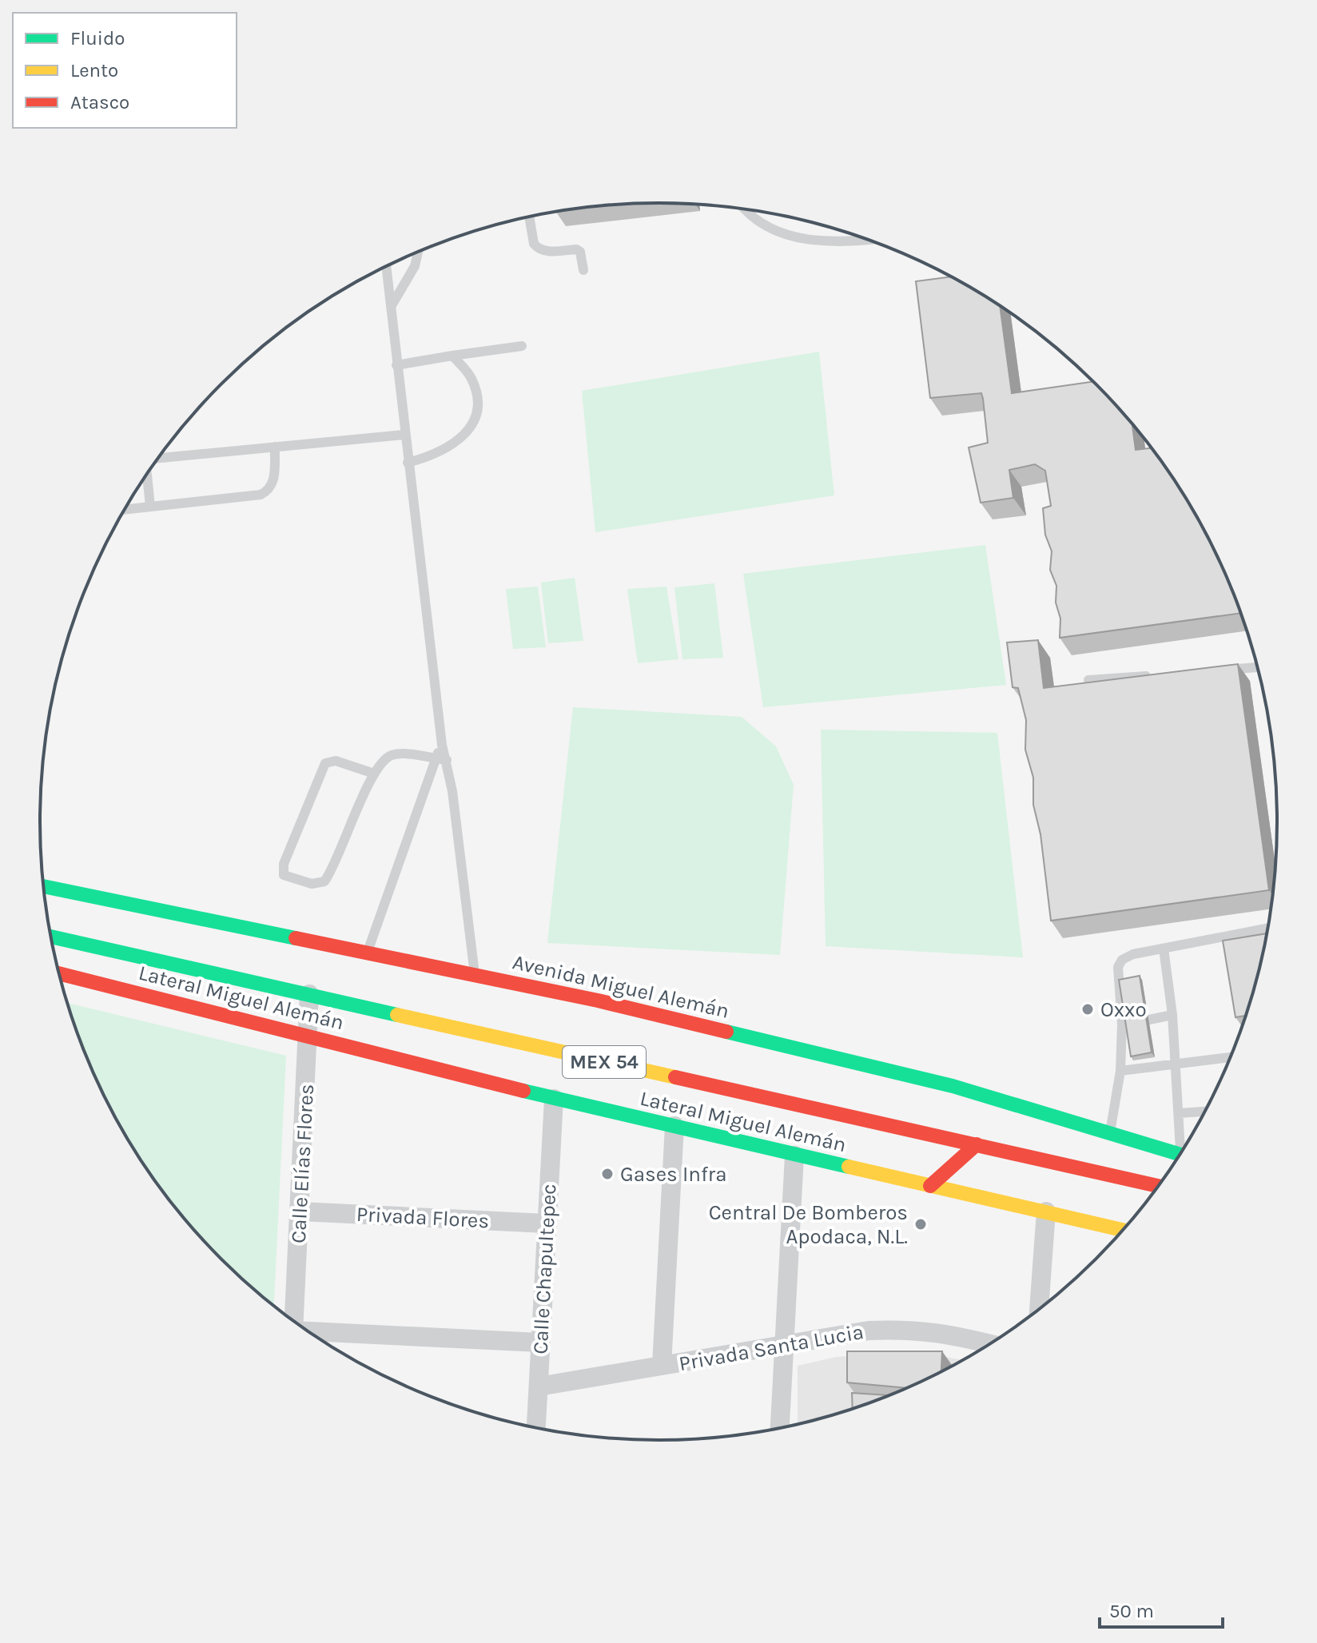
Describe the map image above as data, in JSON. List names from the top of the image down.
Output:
{
  "streets": {
    "main road": ["Avenida Miguel Alemán", "Lateral Miguel Alemán", "MEX 54"],
    "street": [
      "Calle Elías Flores",
      "Privada Flores",
      "Calle Chapultepec",
      "Privada Santa Lucia"
    ]
  },
  "crossings": [
    ["Lateral Miguel Alemán", "Calle Elías Flores"],
    ["Lateral Miguel Alemán", "Calle Chapultepec"],
    ["MEX 54", "Calle Elías Flores"],
    ["Calle Elías Flores", "Privada Flores"],
    ["Privada Flores", "Calle Chapultepec"],
    ["Calle Chapultepec", "Privada Santa Lucia"]
  ],
  "places": ["Oxxo", "Gases Infra", "Central De Bomberos Apodaca, N.L."],
  "legend": ["Fluido", "Lento", "Atasco"],
  "scale_bar": "50 m"
}
